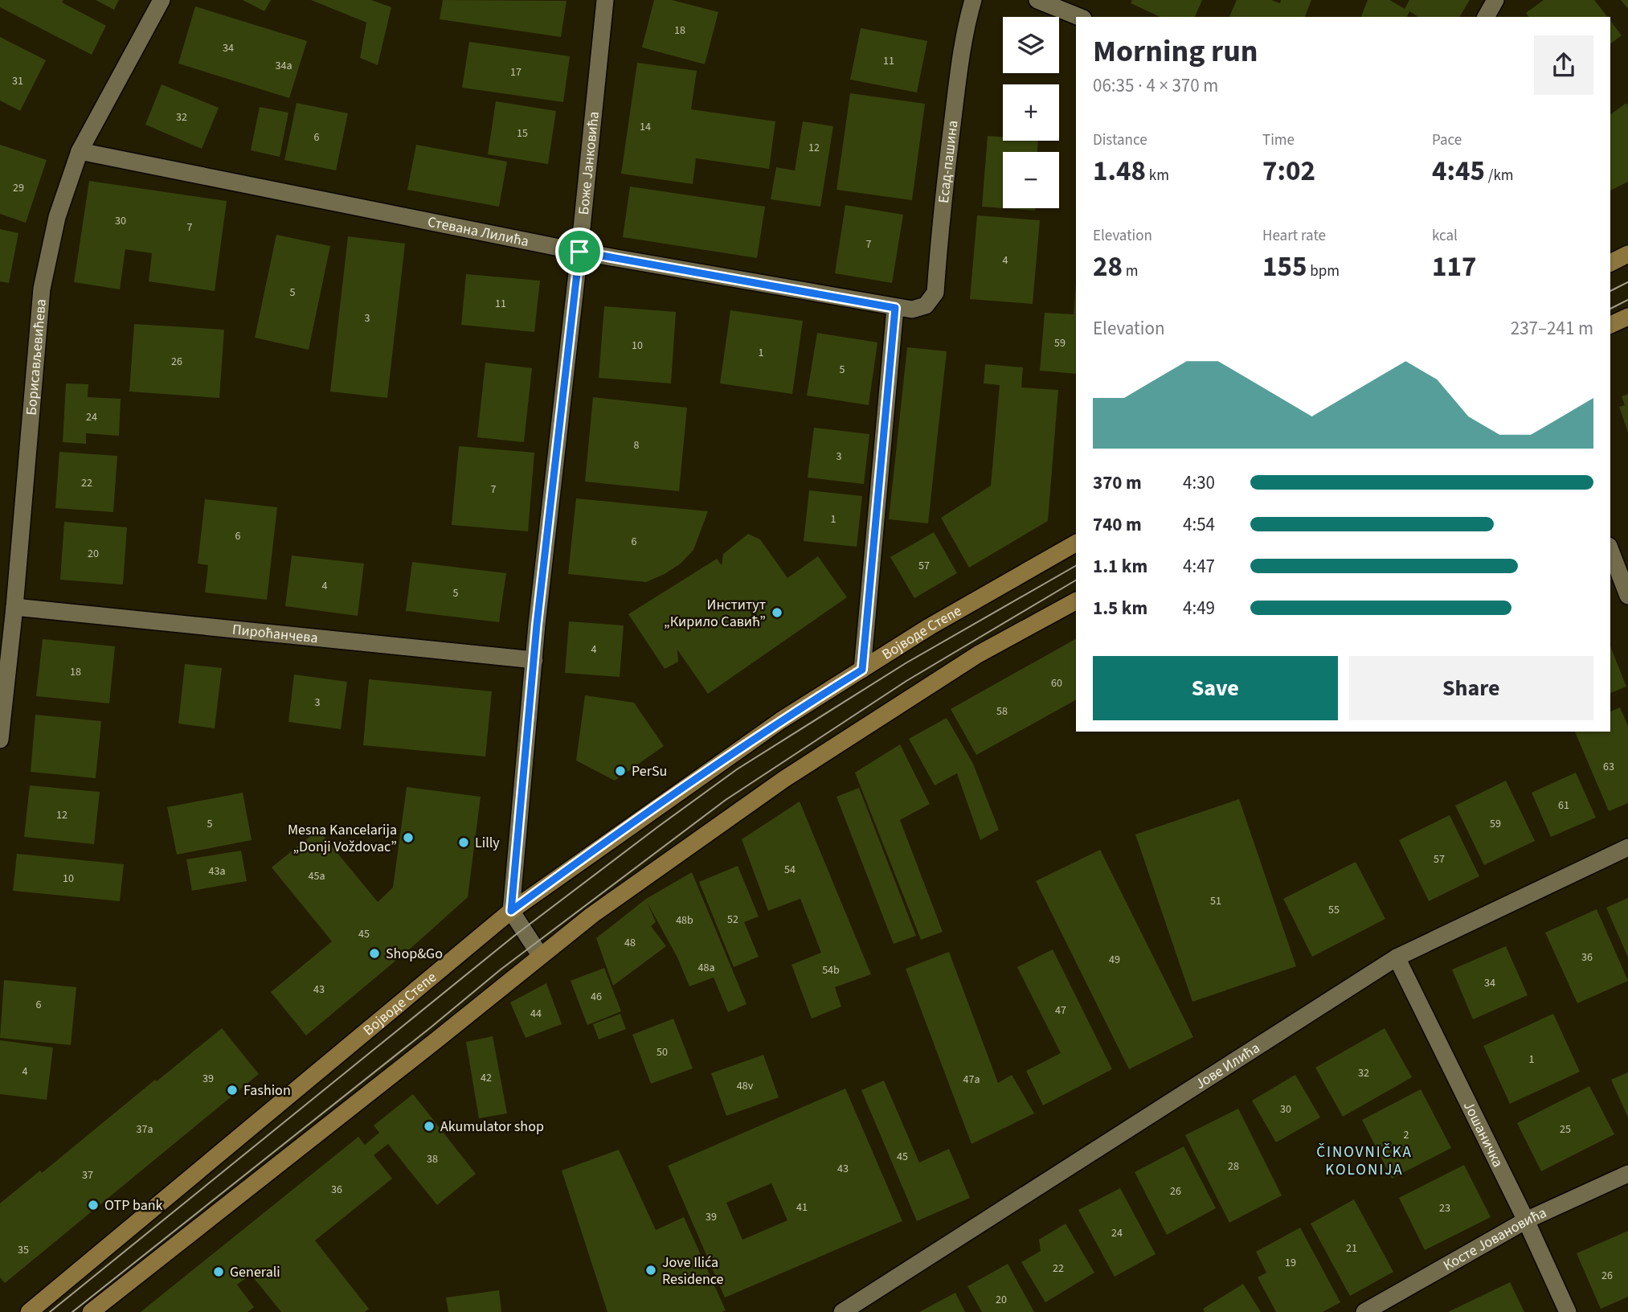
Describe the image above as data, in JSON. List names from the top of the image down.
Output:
{
  "streets": {
    "main road": ["Војводе Степе"],
    "street": [
      "Есад-пашина",
      "Боже Јанковића",
      "Стевана Лилића",
      "Борисављевићева",
      "Пироћанчева",
      "Јове Илића",
      "Јошаничка",
      "Косте Јовановића"
    ]
  },
  "crossings": [
    ["Есад-пашина", "Стевана Лилића"],
    ["Боже Јанковића", "Стевана Лилића"],
    ["Боже Јанковића", "Војводе Степе"],
    ["Боже Јанковића", "Пироћанчева"],
    ["Стевана Лилића", "Борисављевићева"],
    ["Борисављевићева", "Пироћанчева"],
    ["Јове Илића", "Јошаничка"],
    ["Јошаничка", "Косте Јовановића"]
  ],
  "districts": ["ČINOVNIČKA KOLONIJA"],
  "places": [
    "Институт „Кирило Савић”",
    "PerSu",
    "Mesna Kancelarija „Donji Voždovac”",
    "Lilly",
    "Shop&Go",
    "Fashion",
    "Akumulator shop",
    "OTP bank",
    "Jove Ilića Residence",
    "Generali"
  ],
  "house_numbers": [
    "18",
    "34",
    "11",
    "34a",
    "17",
    "31",
    "32",
    "14",
    "15",
    "6",
    "12",
    "29",
    "30",
    "7",
    "7",
    "4",
    "5",
    "11",
    "3",
    "59",
    "10",
    "1",
    "26",
    "5",
    "24",
    "8",
    "3",
    "22",
    "7",
    "1",
    "6",
    "6",
    "20",
    "57",
    "4",
    "5",
    "4",
    "18",
    "60",
    "3",
    "58",
    "63",
    "61",
    "12",
    "5",
    "59",
    "57",
    "54",
    "43a",
    "45a",
    "10",
    "51",
    "55",
    "52",
    "48b",
    "45",
    "48",
    "36",
    "49",
    "48a",
    "54b",
    "34",
    "43",
    "46",
    "6",
    "47",
    "44",
    "50",
    "1",
    "4",
    "32",
    "42",
    "39",
    "47a",
    "48v",
    "30",
    "37a",
    "25",
    "2",
    "45",
    "38",
    "28",
    "43",
    "37",
    "36",
    "26",
    "41",
    "23",
    "39",
    "24",
    "21",
    "35",
    "19",
    "22",
    "26",
    "20"
  ],
  "page": {
    "map_buttons": ["+", "−"],
    "heading": ["Morning run", "06:35 · 4 × 370 m"],
    "stats": [
      ["Distance", "1.48 km"],
      ["Time", "7:02"],
      ["Pace", "4:45 /km"],
      ["Elevation", "28 m"],
      ["Heart rate", "155 bpm"],
      ["kcal", "117"]
    ],
    "chart": ["Elevation", "237–241 m"],
    "list": [
      {
        "name": "370 m",
        "note": "4:30"
      },
      {
        "name": "740 m",
        "note": "4:54"
      },
      {
        "name": "1.1 km",
        "note": "4:47"
      },
      {
        "name": "1.5 km",
        "note": "4:49"
      }
    ],
    "buttons": ["Save", "Share"]
  }
}
